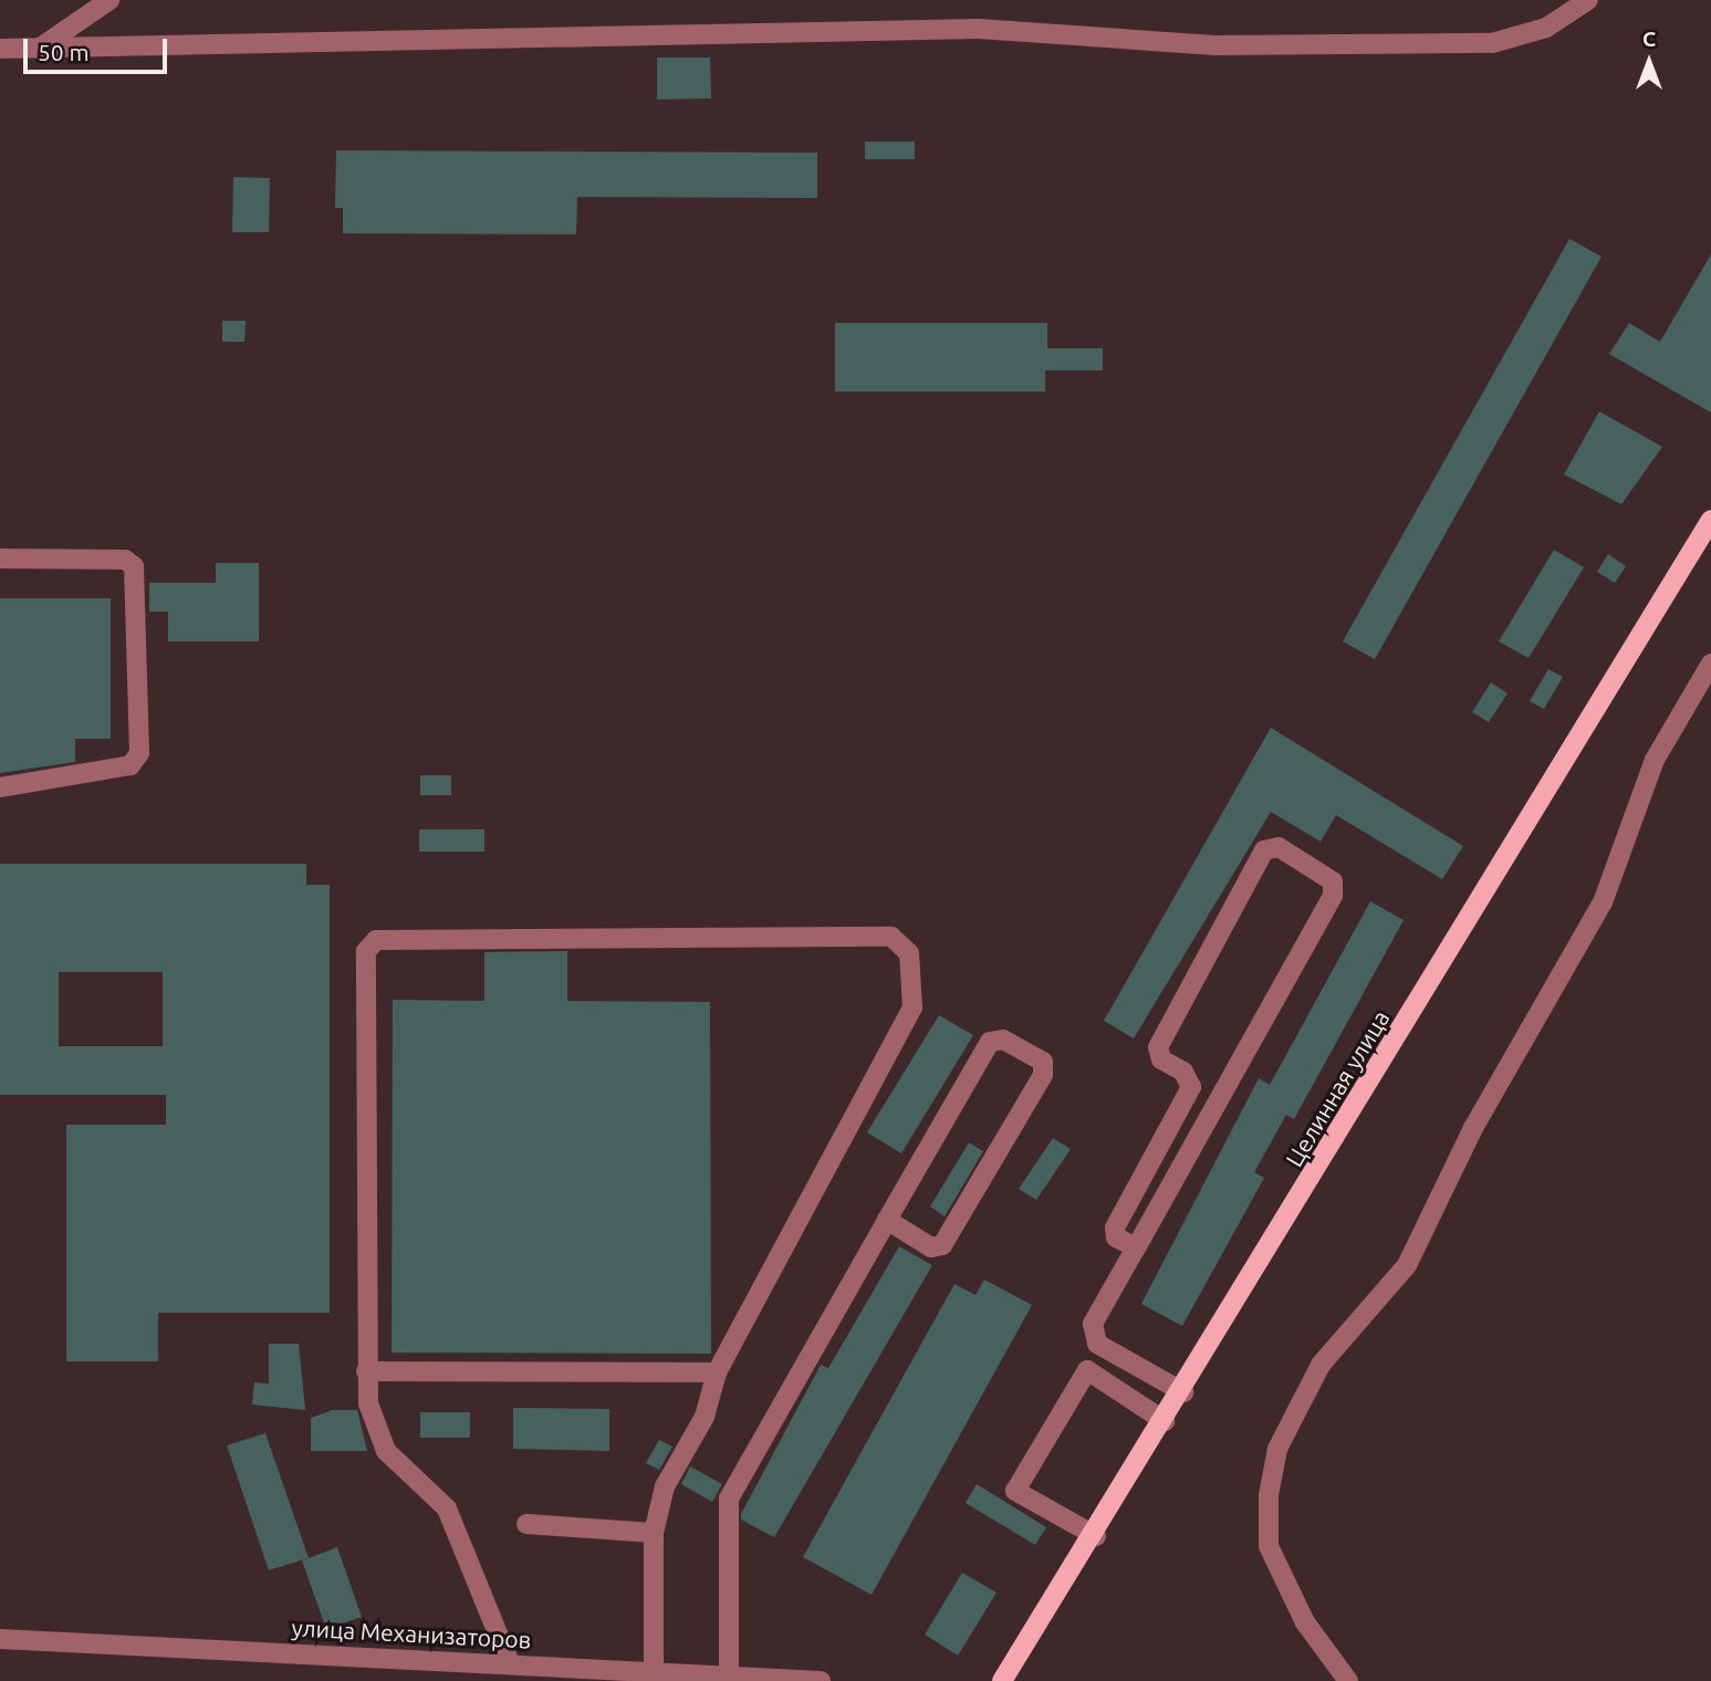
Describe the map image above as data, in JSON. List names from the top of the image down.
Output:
{
  "streets": {
    "main road": ["Целинная улица"],
    "street": ["улица Механизаторов"]
  },
  "scale_bar": "50 m",
  "north": "top"
}
